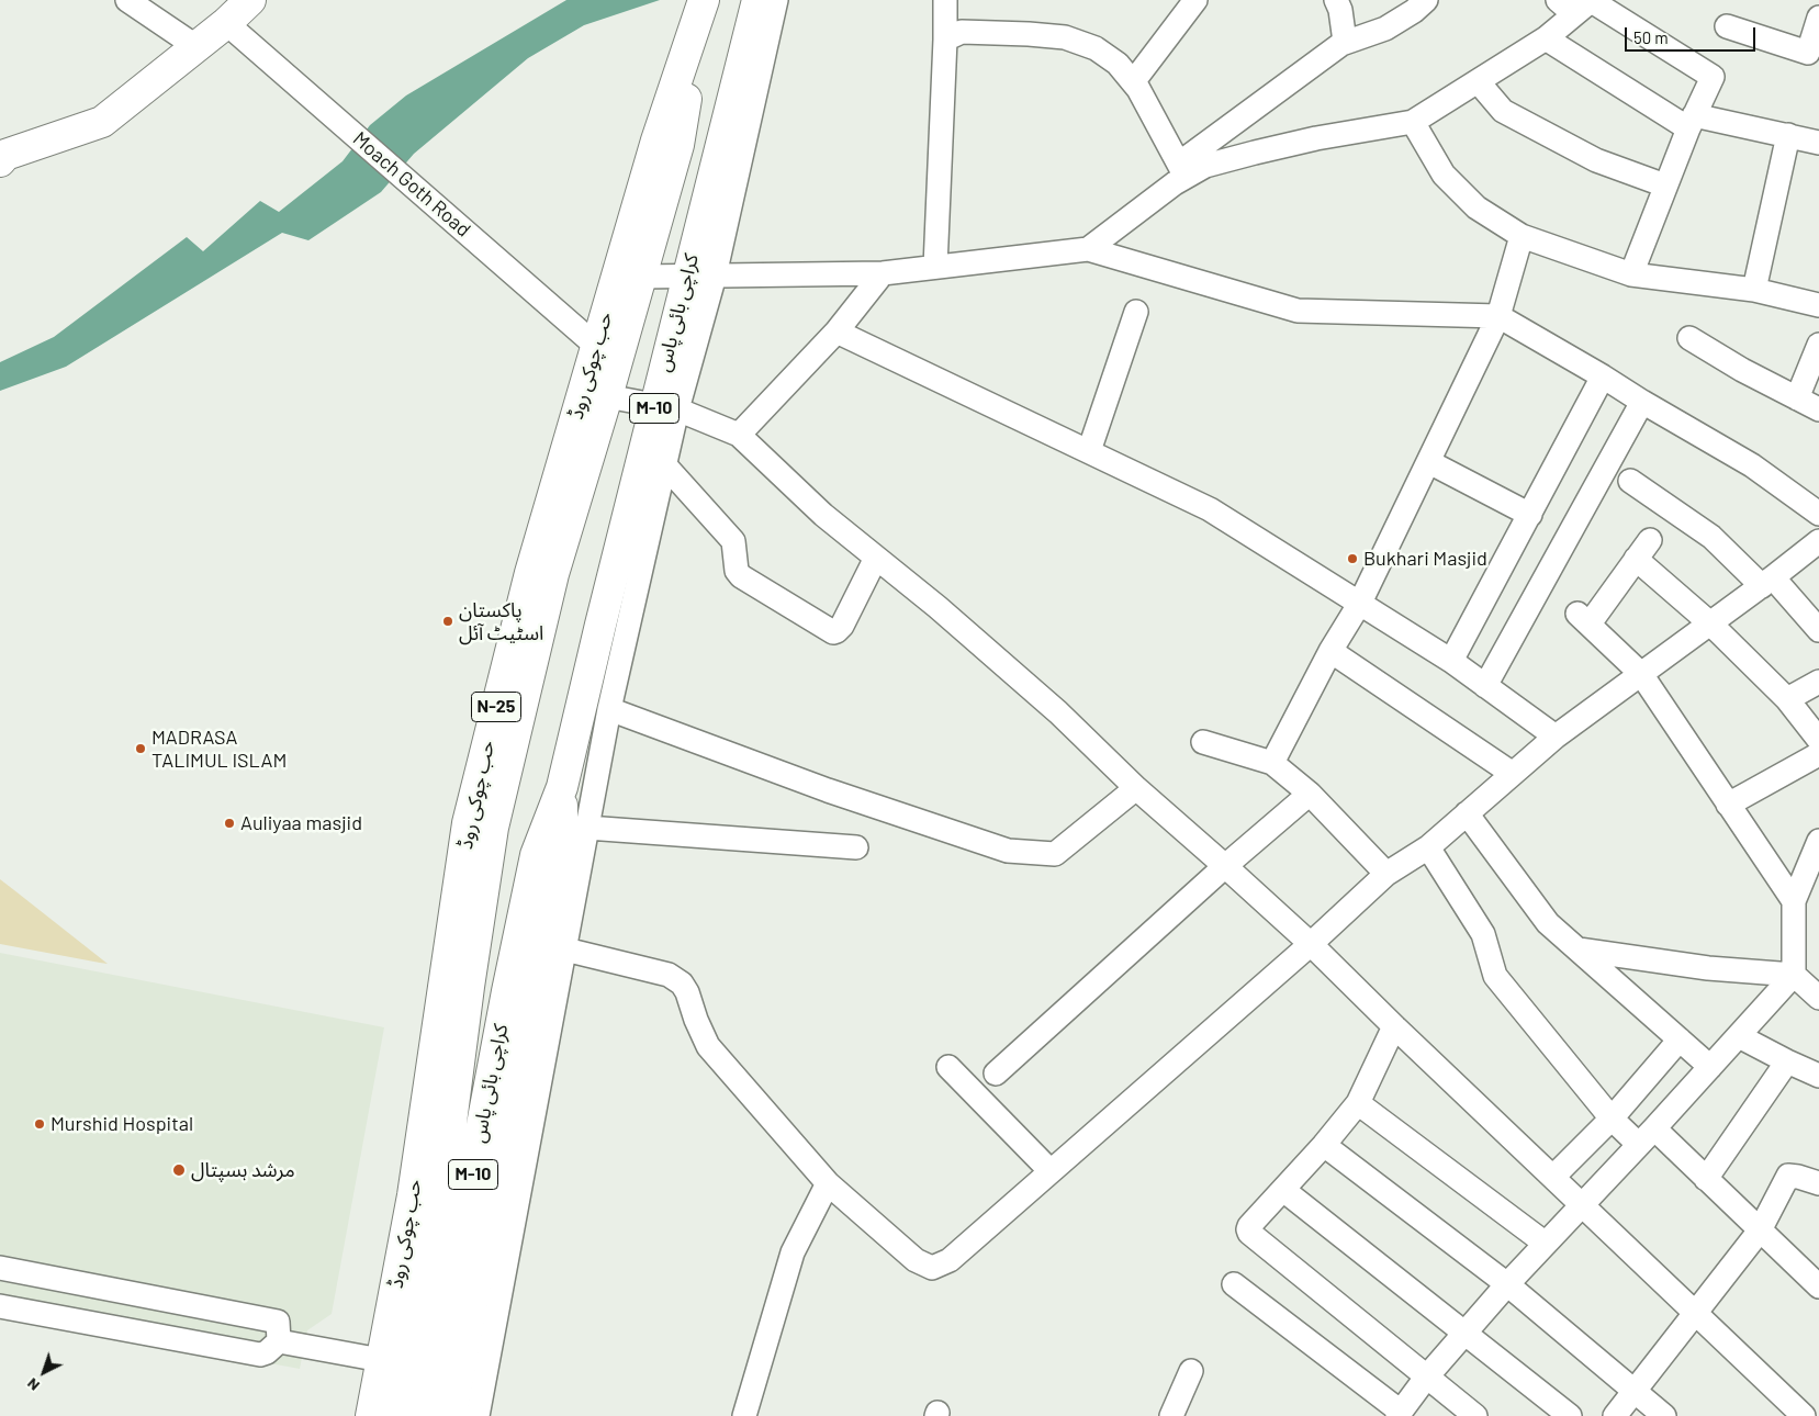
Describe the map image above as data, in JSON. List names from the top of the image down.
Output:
{
  "streets": {
    "main road": [
      "کراچی بائی پاس",
      "حب چوکی روڈ",
      "M-10",
      "N-25"
    ],
    "street": ["Moach Goth Road"]
  },
  "crossings": [
    ["Moach Goth Road", "حب چوکی روڈ"]
  ],
  "places": [
    "Bukhari Masjid",
    "پاکستان اسٹیٹ آئل",
    "MADRASA TALIMUL ISLAM",
    "Auliyaa masjid",
    "Murshid Hospital",
    "مرشد ہسپتال"
  ],
  "scale_bar": "50 m",
  "north": "bottom left"
}
